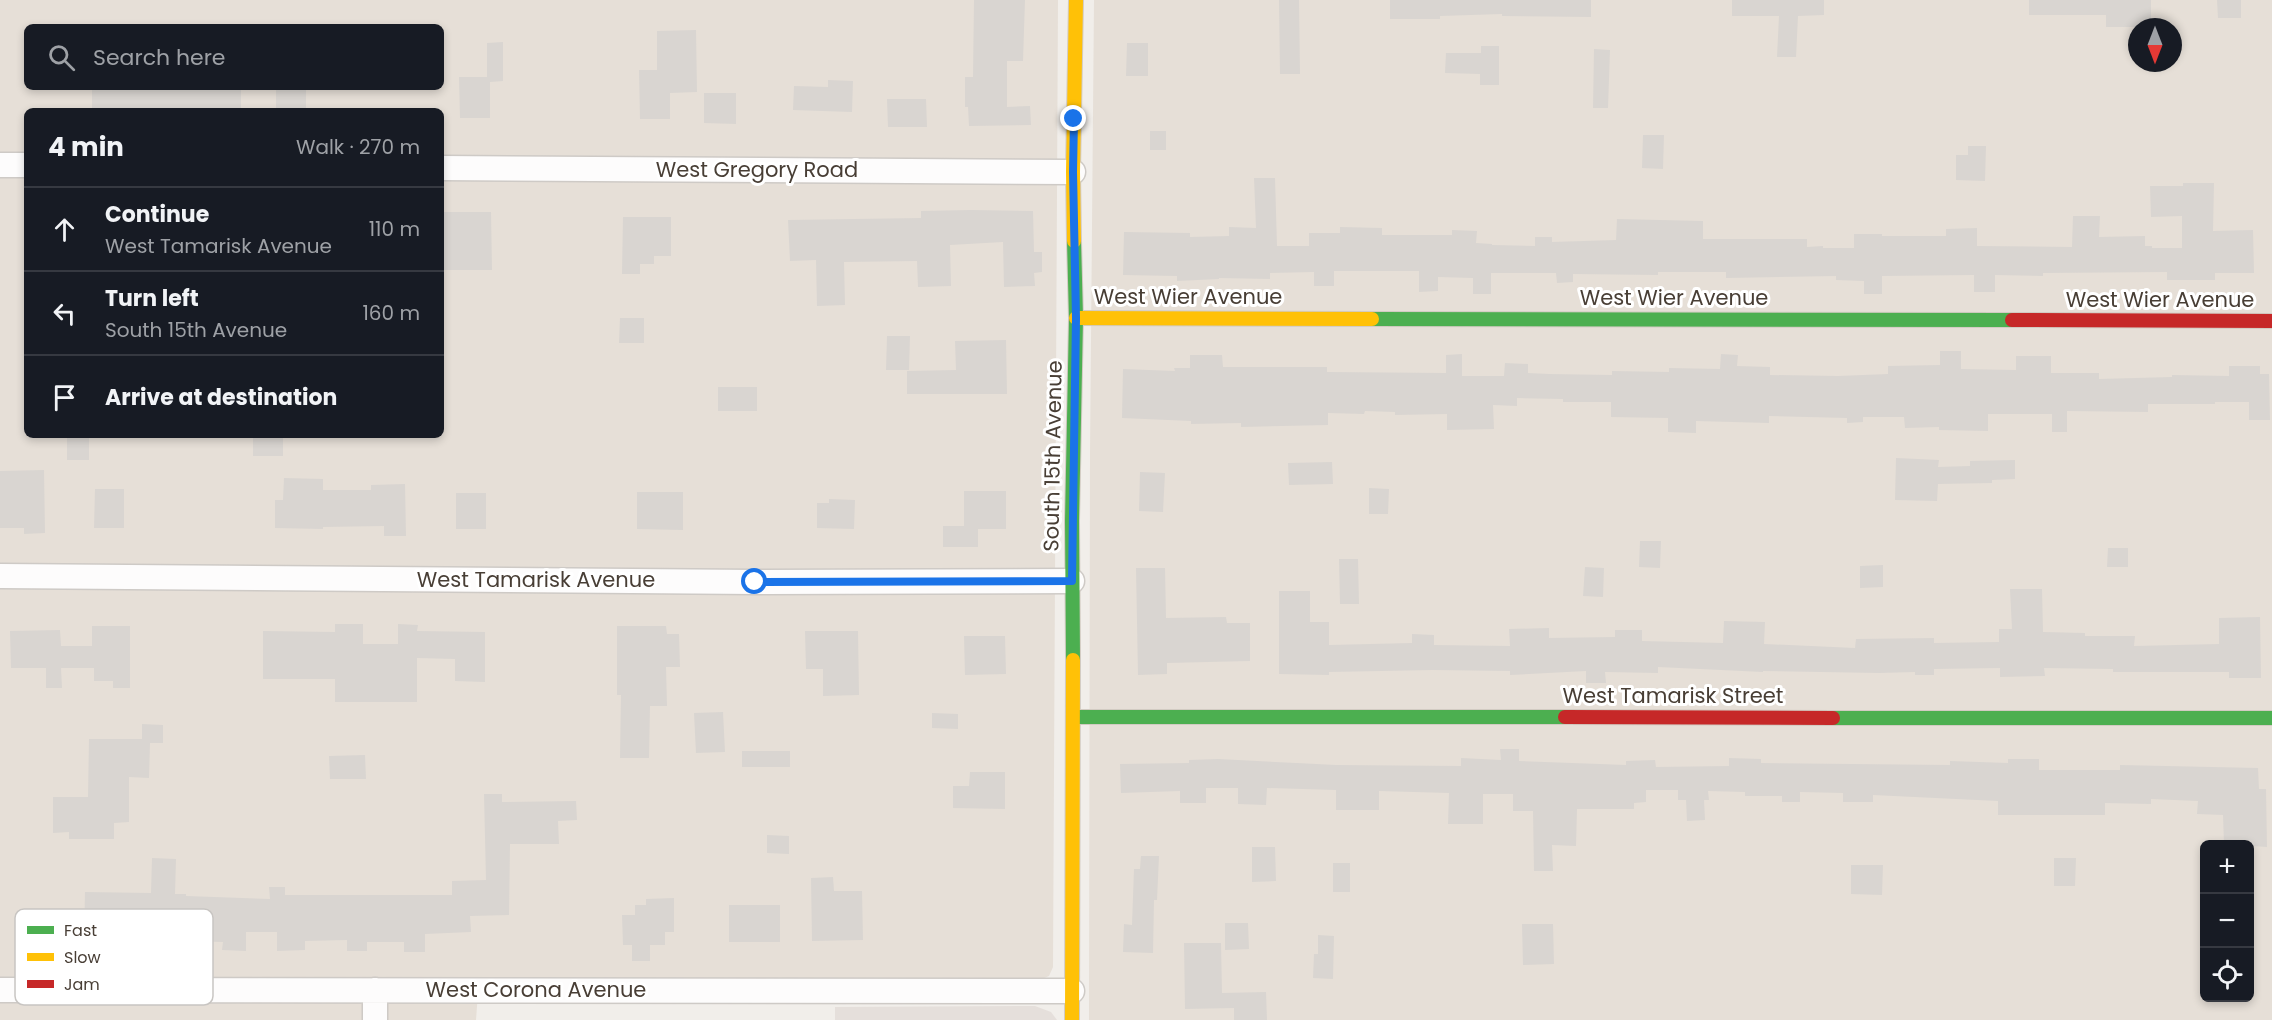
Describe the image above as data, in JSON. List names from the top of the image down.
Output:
{
  "streets": {
    "street": [
      "West Gregory Road",
      "West Wier Avenue",
      "South 15th Avenue",
      "West Tamarisk Avenue",
      "West Tamarisk Street",
      "West Corona Avenue"
    ]
  },
  "crossings": [
    ["West Gregory Road", "South 15th Avenue"],
    ["West Wier Avenue", "South 15th Avenue"],
    ["South 15th Avenue", "West Tamarisk Avenue"],
    ["South 15th Avenue", "West Tamarisk Street"],
    ["South 15th Avenue", "West Corona Avenue"]
  ],
  "legend": ["Fast", "Slow", "Jam"],
  "north": "bottom",
  "page": {
    "search": "Search here",
    "heading": ["4 min", "Walk · 270 m"],
    "list": [
      ["Continue", "West Tamarisk Avenue", "110 m"],
      ["Turn left", "South 15th Avenue", "160 m"],
      "Arrive at destination"
    ],
    "map_buttons": ["+", "−"]
  }
}
